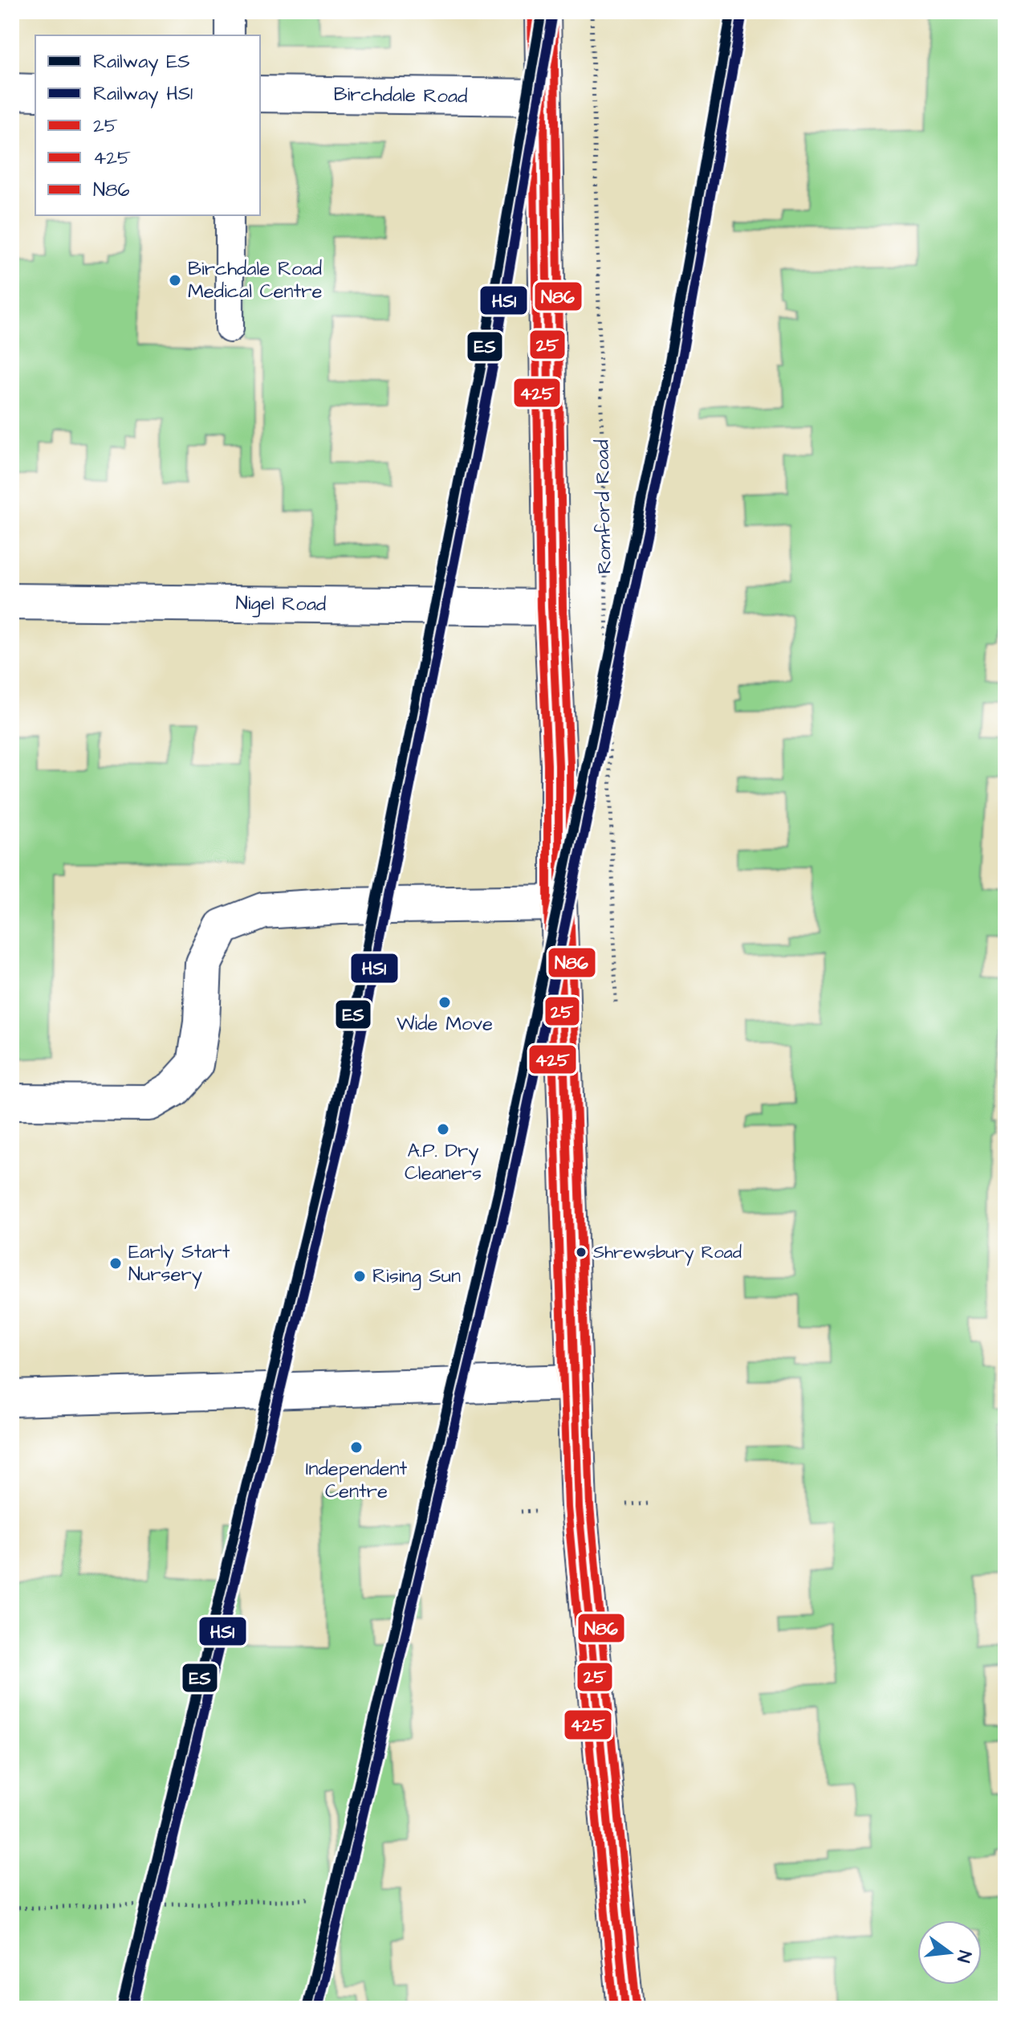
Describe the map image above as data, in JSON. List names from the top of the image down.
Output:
{
  "streets": {
    "street": ["Birchdale Road", "Nigel Road"],
    "path": ["Romford Road"]
  },
  "places": [
    "Birchdale Road Medical Centre",
    "Wide Move",
    "A.P. Dry Cleaners",
    "Shrewsbury Road",
    "Early Start Nursery",
    "Rising Sun",
    "Independent Centre"
  ],
  "lines": [
    "rail line ES",
    "transit line 25",
    "transit line 425",
    "transit line N86",
    "rail line HS1"
  ],
  "legend": [
    "Railway ES",
    "Railway HS1",
    "25",
    "425",
    "N86"
  ],
  "north": "right"
}
